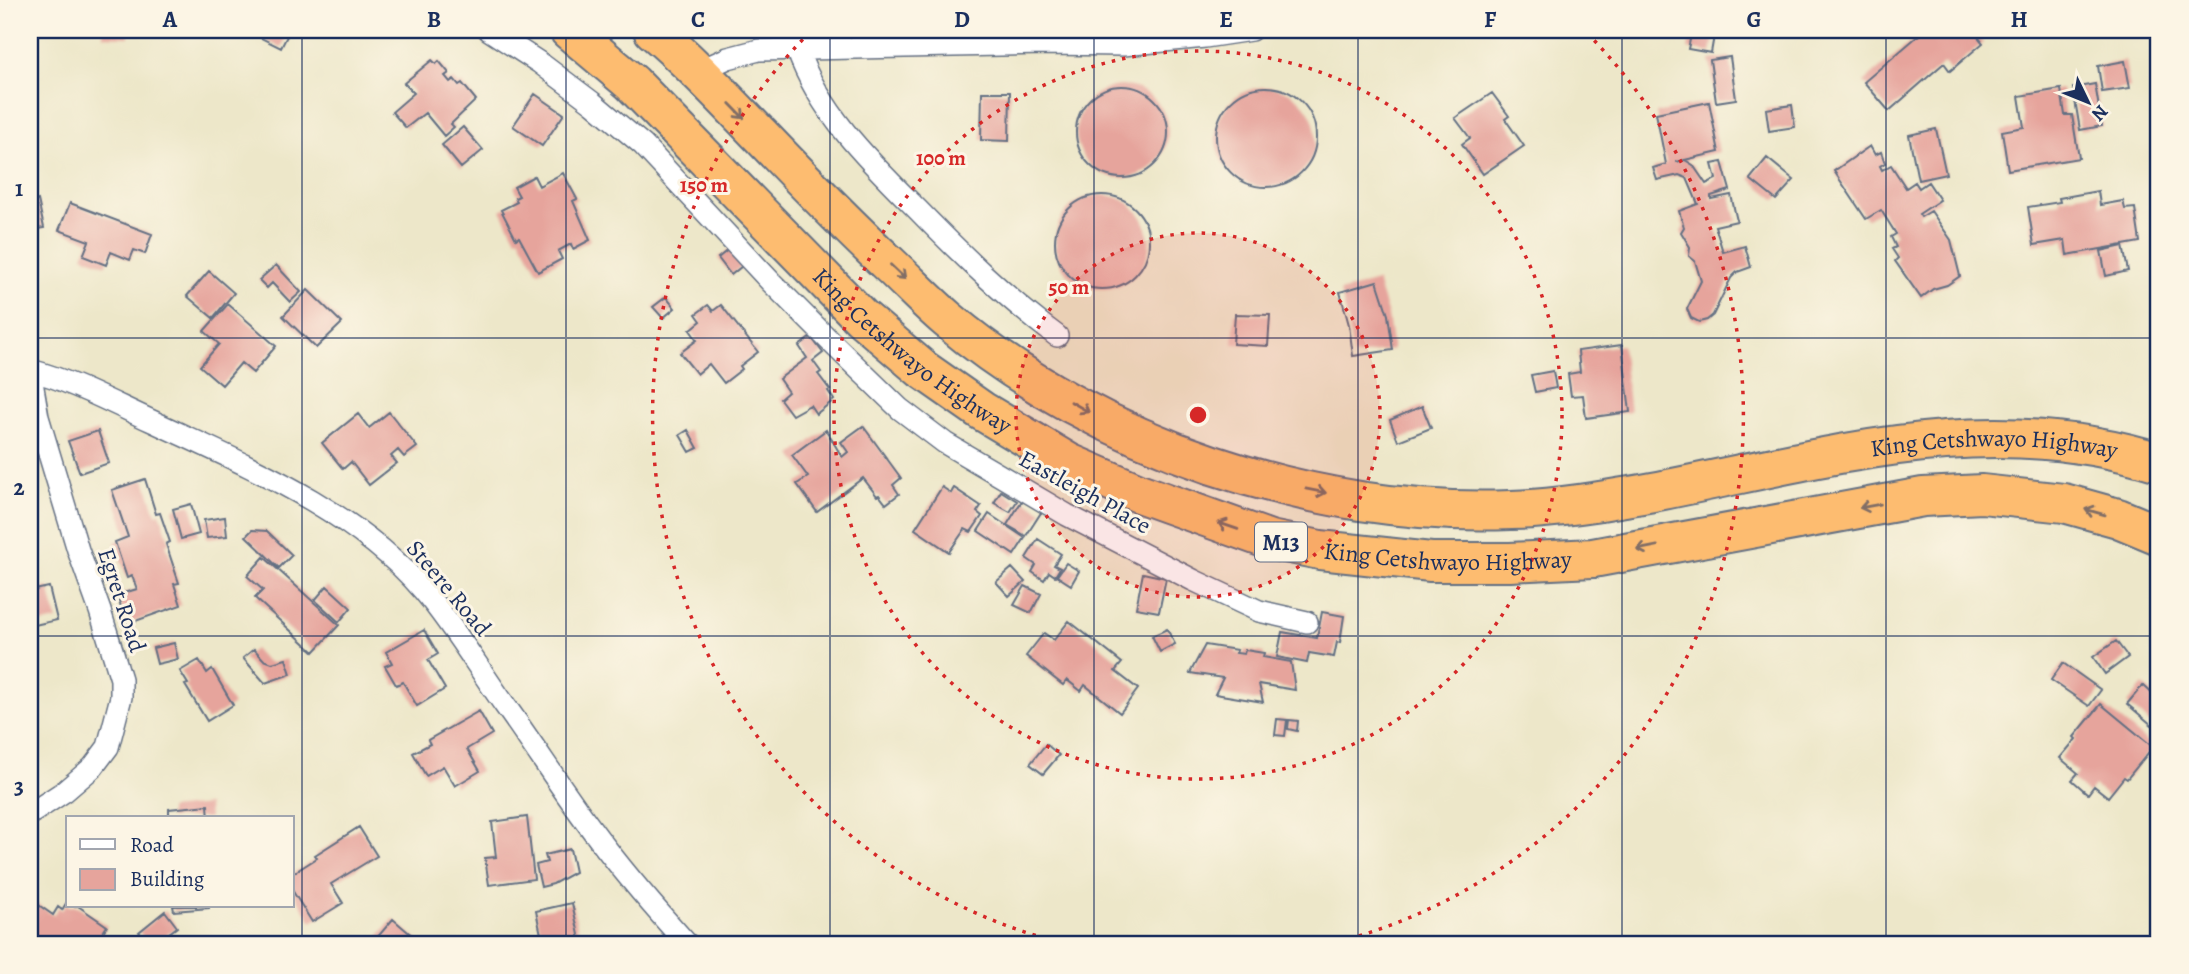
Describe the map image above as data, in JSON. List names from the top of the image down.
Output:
{
  "streets": {
    "highway": ["King Cetshwayo Highway", "M13"],
    "street": ["Eastleigh Place", "Steere Road", "Egret Road"]
  },
  "crossings": [
    ["Steere Road", "Egret Road"]
  ],
  "legend": ["Road", "Building"],
  "north": "bottom right",
  "grid": {
    "columns": [
      "A",
      "B",
      "C",
      "D",
      "E",
      "F",
      "G",
      "H"
    ],
    "rows": ["1", "2", "3"]
  },
  "rings": ["100 m", "150 m", "50 m"]
}
